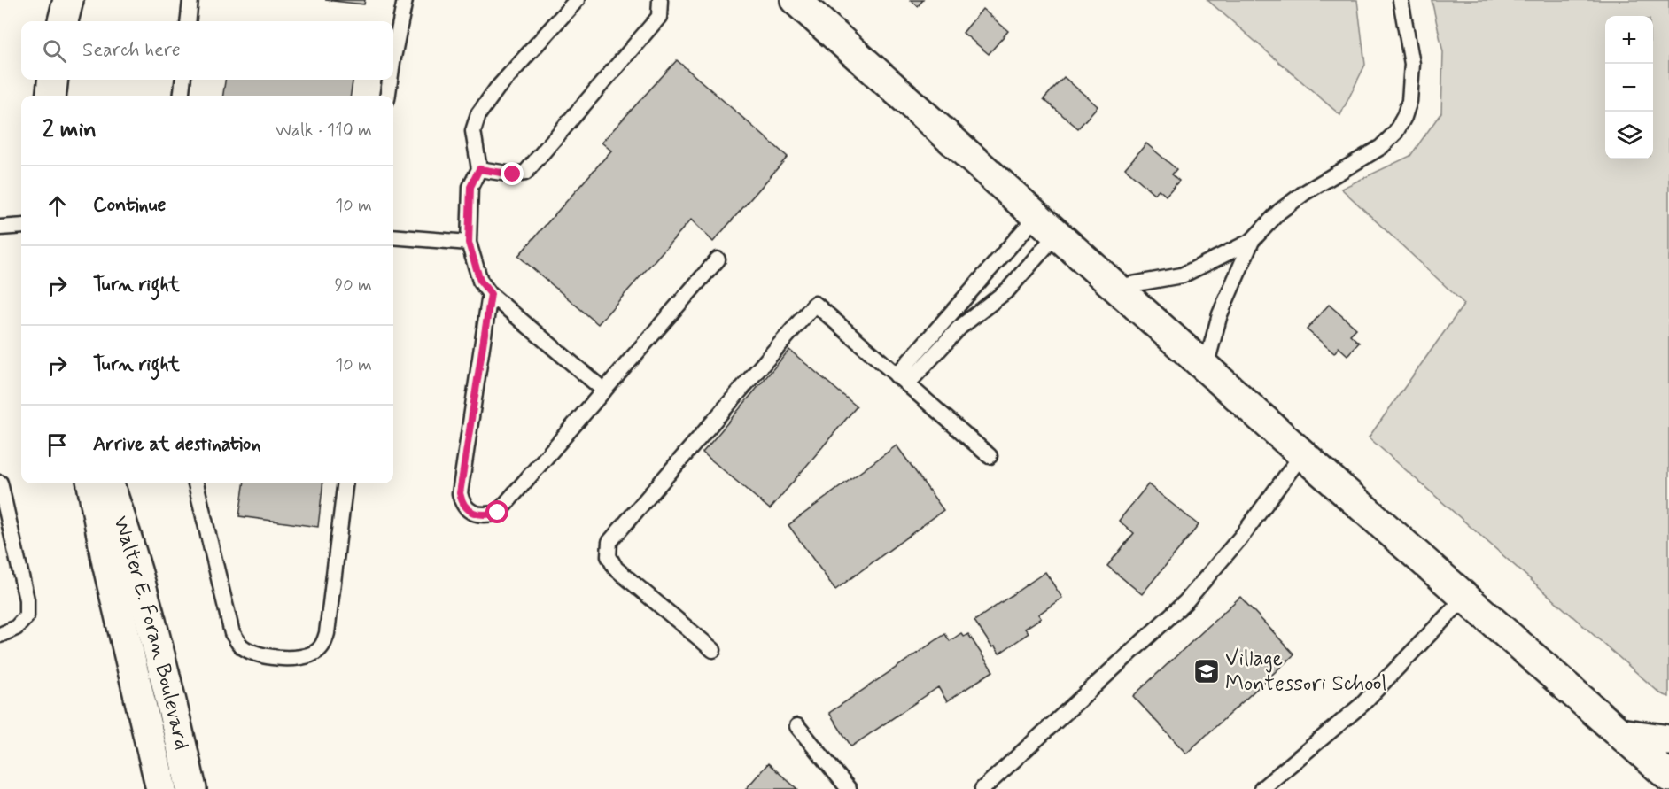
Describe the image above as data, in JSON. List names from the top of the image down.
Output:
{
  "streets": {
    "main road": ["Walter E. Foran Boulevard"]
  },
  "places": {
    "school or university": ["Village Montessori School"]
  },
  "page": {
    "map_buttons": ["+", "−"],
    "search": "Search here",
    "heading": ["2 min", "Walk · 110 m"],
    "list": [
      ["Continue", "10 m"],
      ["Turn right", "90 m"],
      ["Turn right", "10 m"],
      "Arrive at destination"
    ]
  }
}
